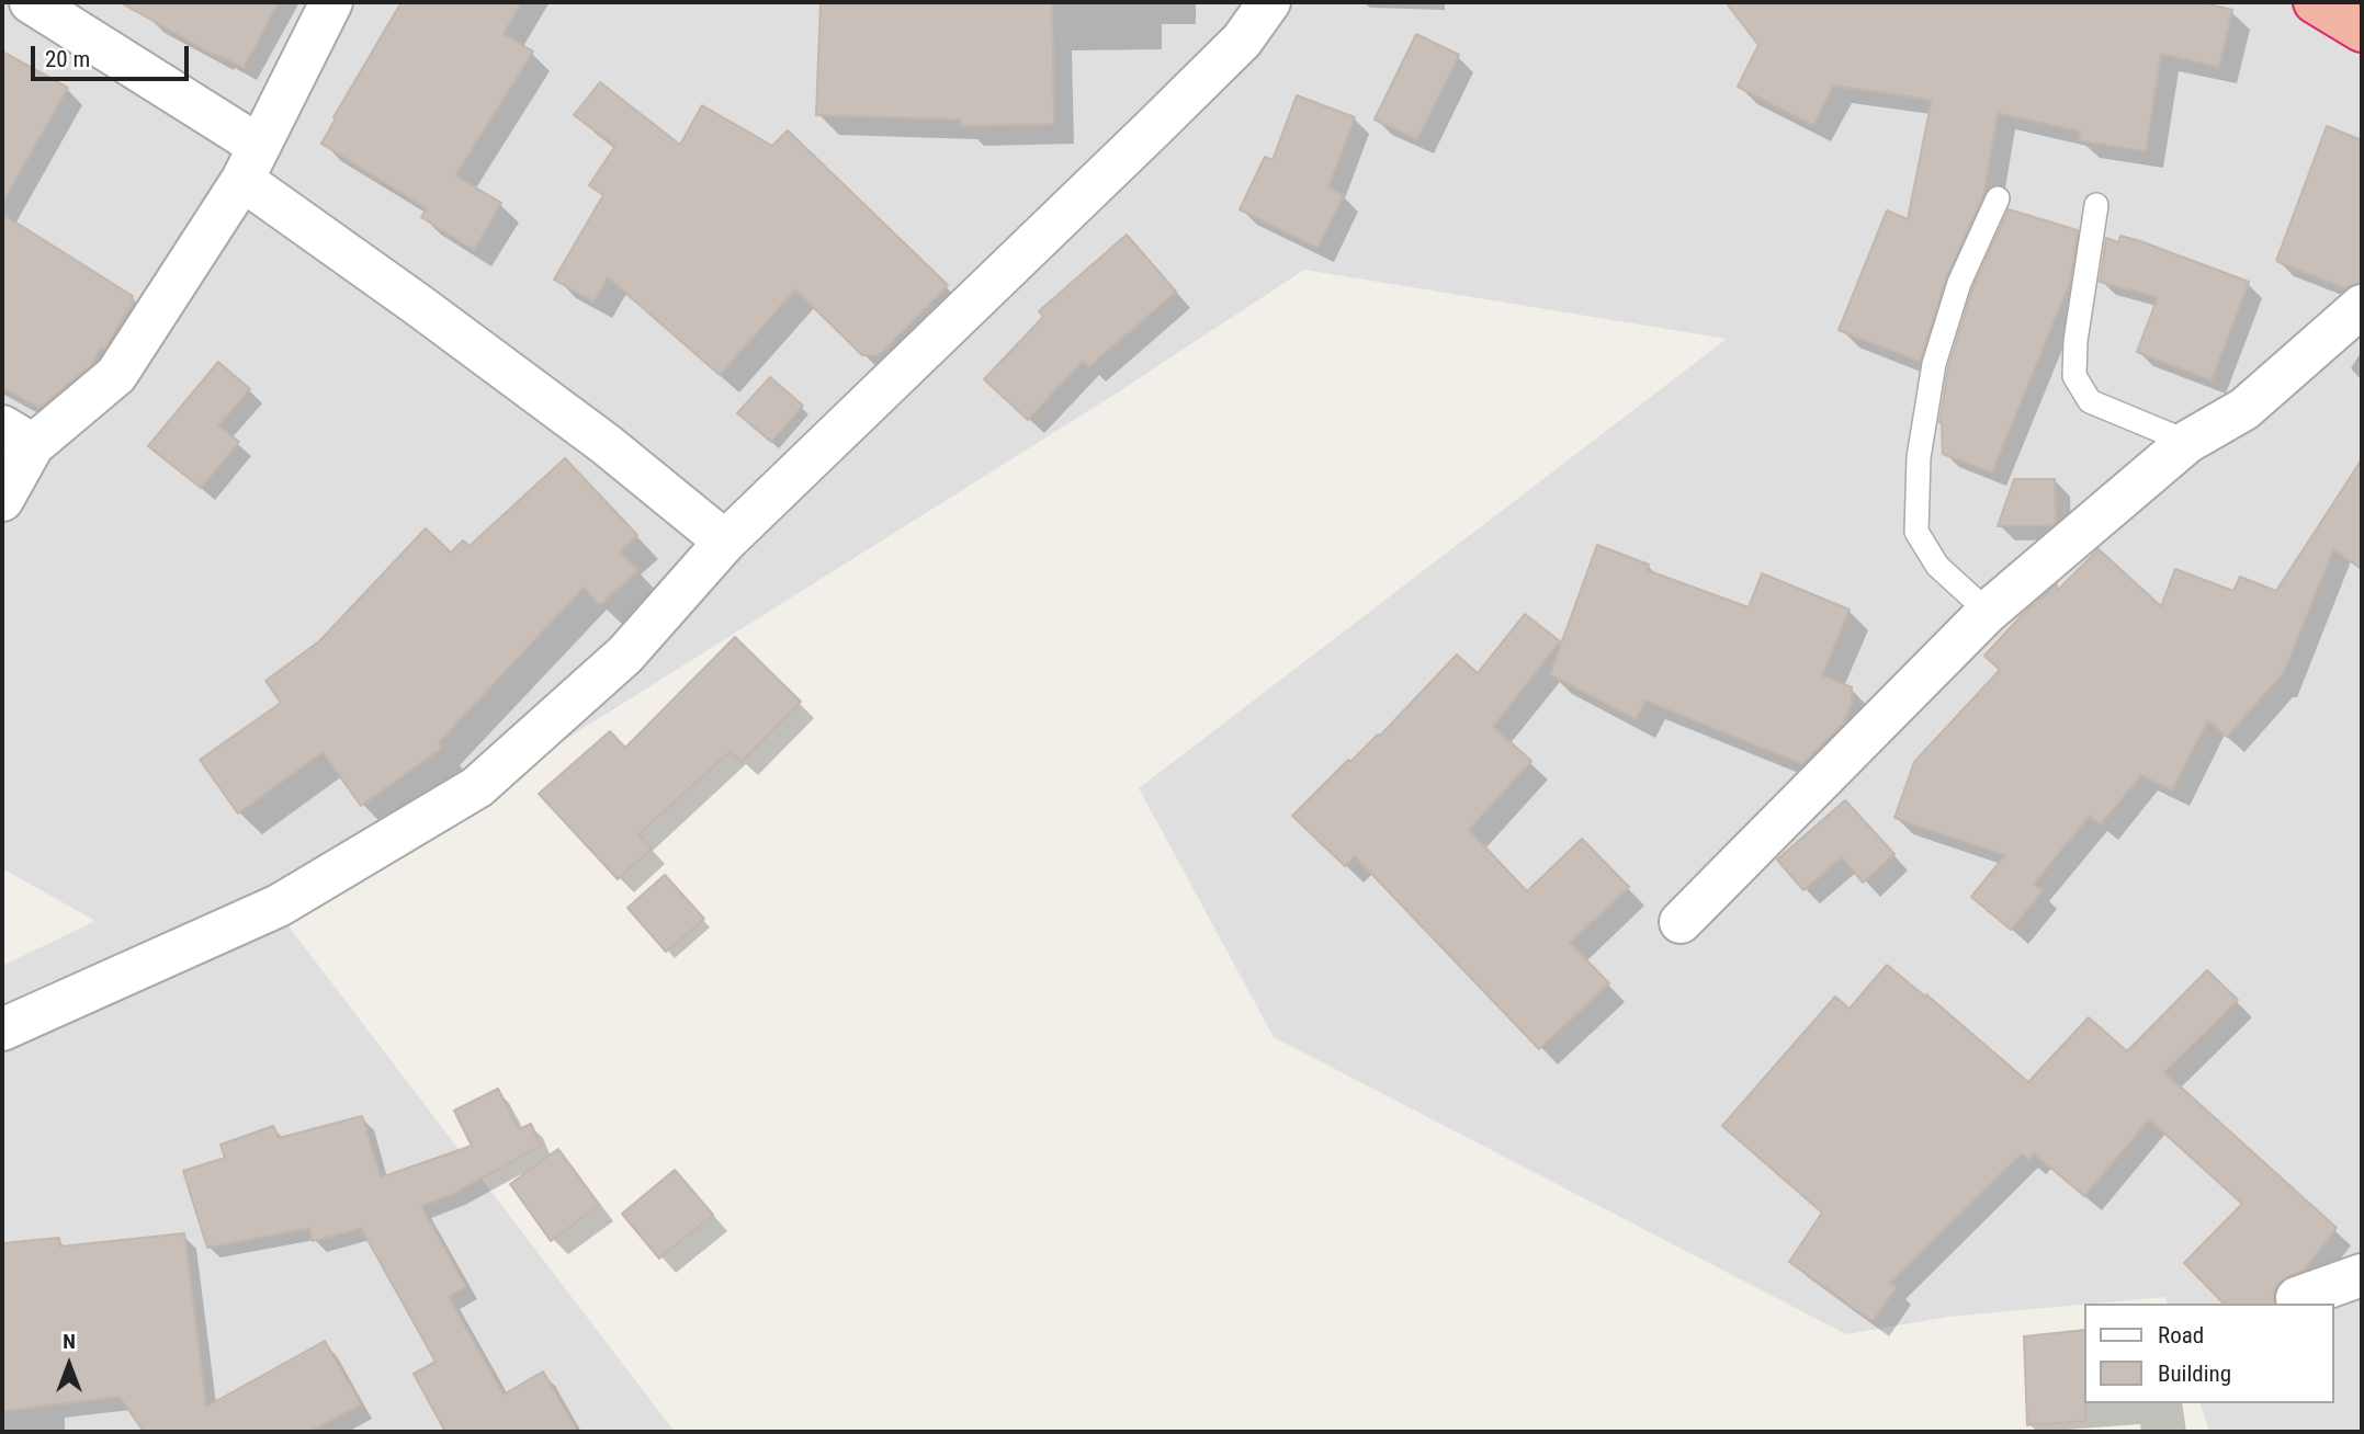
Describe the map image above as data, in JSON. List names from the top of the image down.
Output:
{
  "legend": ["Road", "Building"],
  "scale_bar": "20 m",
  "north": "top"
}
